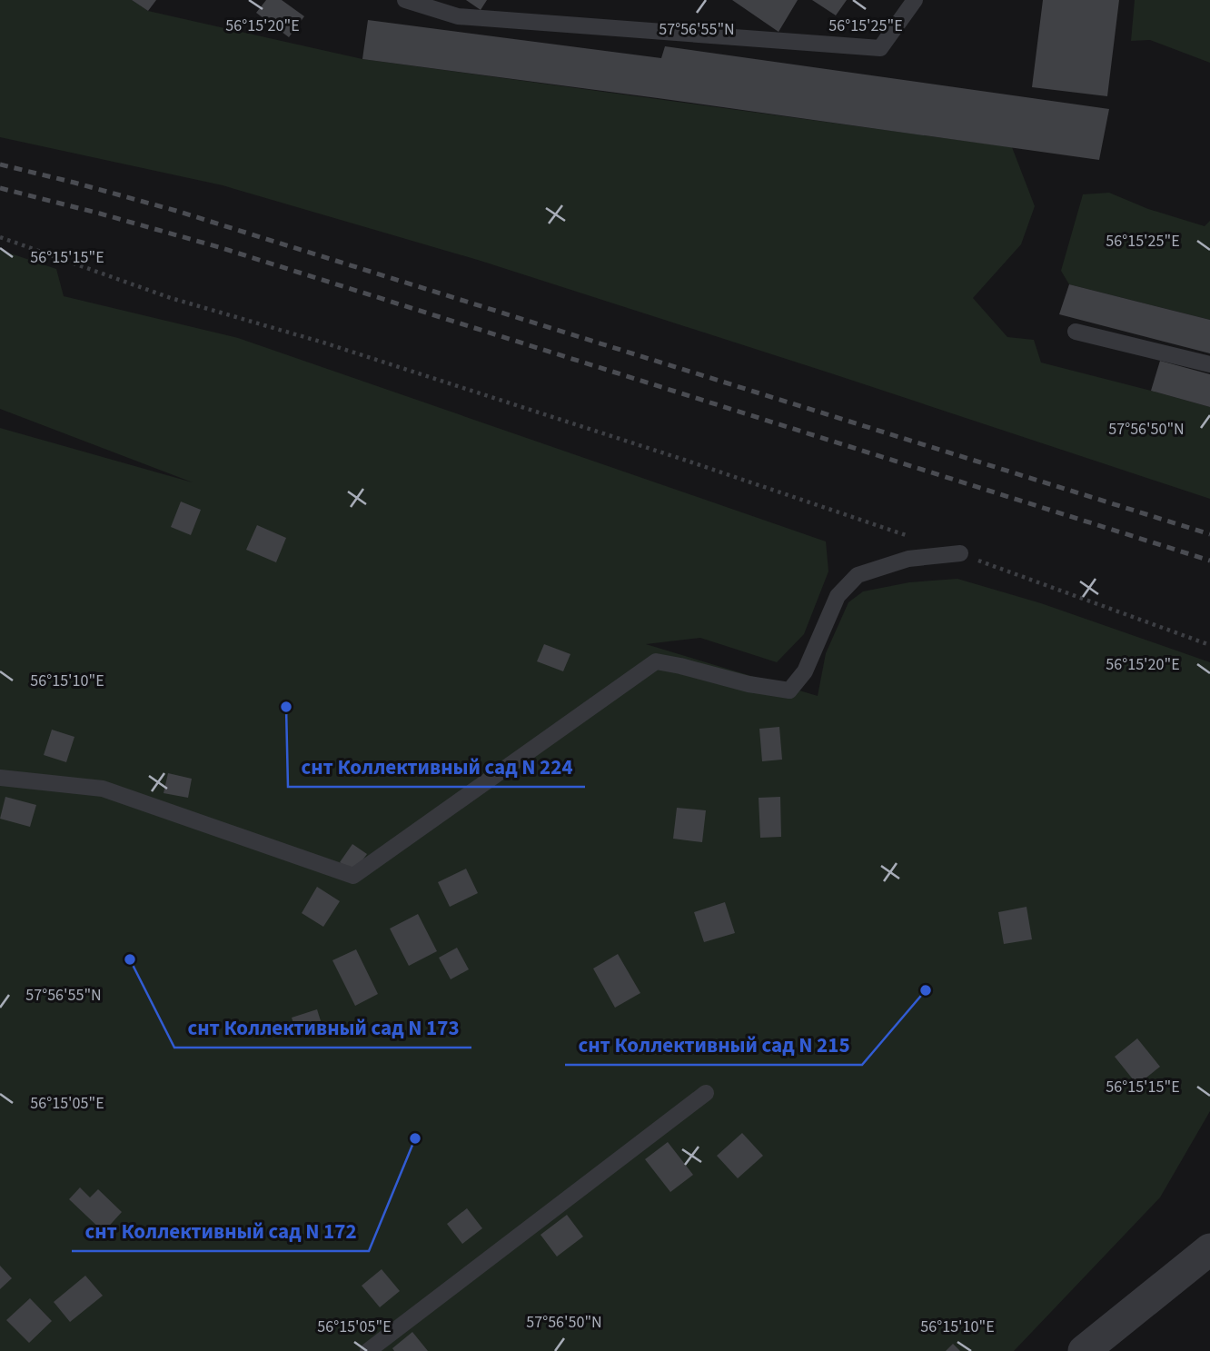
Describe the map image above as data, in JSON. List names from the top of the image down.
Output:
{
  "places": [
    "снт Коллективный сад N 224",
    "снт Коллективный сад N 173",
    "снт Коллективный сад N 215",
    "снт Коллективный сад N 172"
  ],
  "coordinates": [
    "56°15'20\"E",
    "56°15'25\"E",
    "57°56'55\"N",
    "56°15'15\"E",
    "57°56'50\"N",
    "56°15'10\"E",
    "56°15'05\"E"
  ]
}
